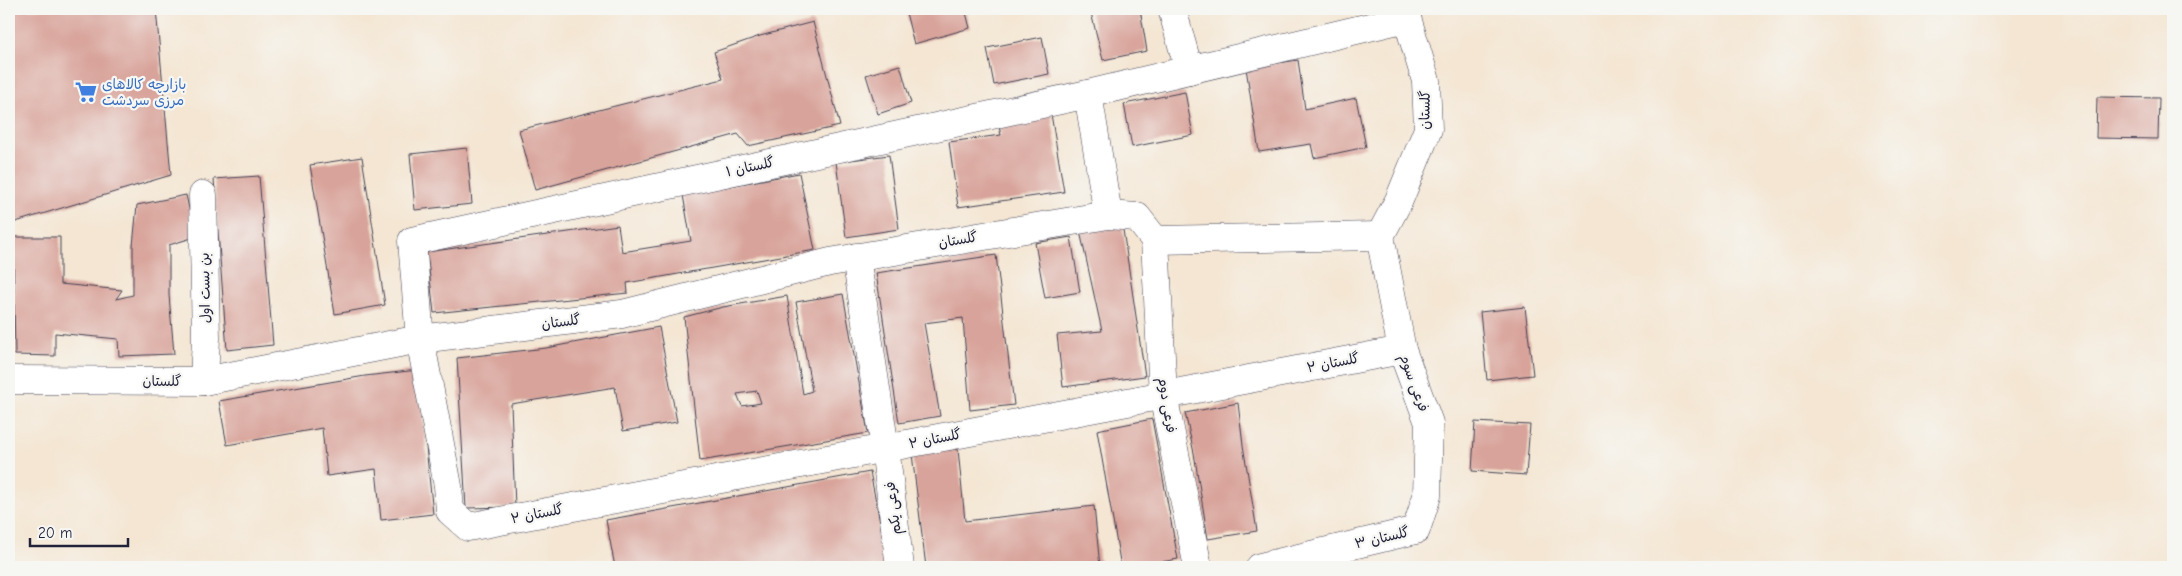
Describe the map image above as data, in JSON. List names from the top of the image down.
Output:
{
  "streets": {
    "street": [
      "گلستان",
      "گلستان ۱",
      "بن بست اول",
      "گلستان ۲",
      "فرعی سوم",
      "فرعی دوم",
      "فرعی یکم",
      "گلستان ۳"
    ]
  },
  "crossings": [
    ["گلستان", "گلستان ۱"],
    ["گلستان", "بن بست اول"],
    ["گلستان", "گلستان ۲"],
    ["گلستان", "فرعی سوم"],
    ["گلستان", "فرعی دوم"],
    ["گلستان", "فرعی یکم"],
    ["گلستان ۱", "گلستان ۲"],
    ["گلستان ۲", "فرعی سوم"],
    ["گلستان ۲", "فرعی دوم"],
    ["گلستان ۲", "فرعی یکم"],
    ["فرعی سوم", "گلستان ۳"]
  ],
  "places": {
    "supermarket": ["بازارچه کالاهای مرزی سردشت"]
  },
  "scale_bar": "20 m"
}
